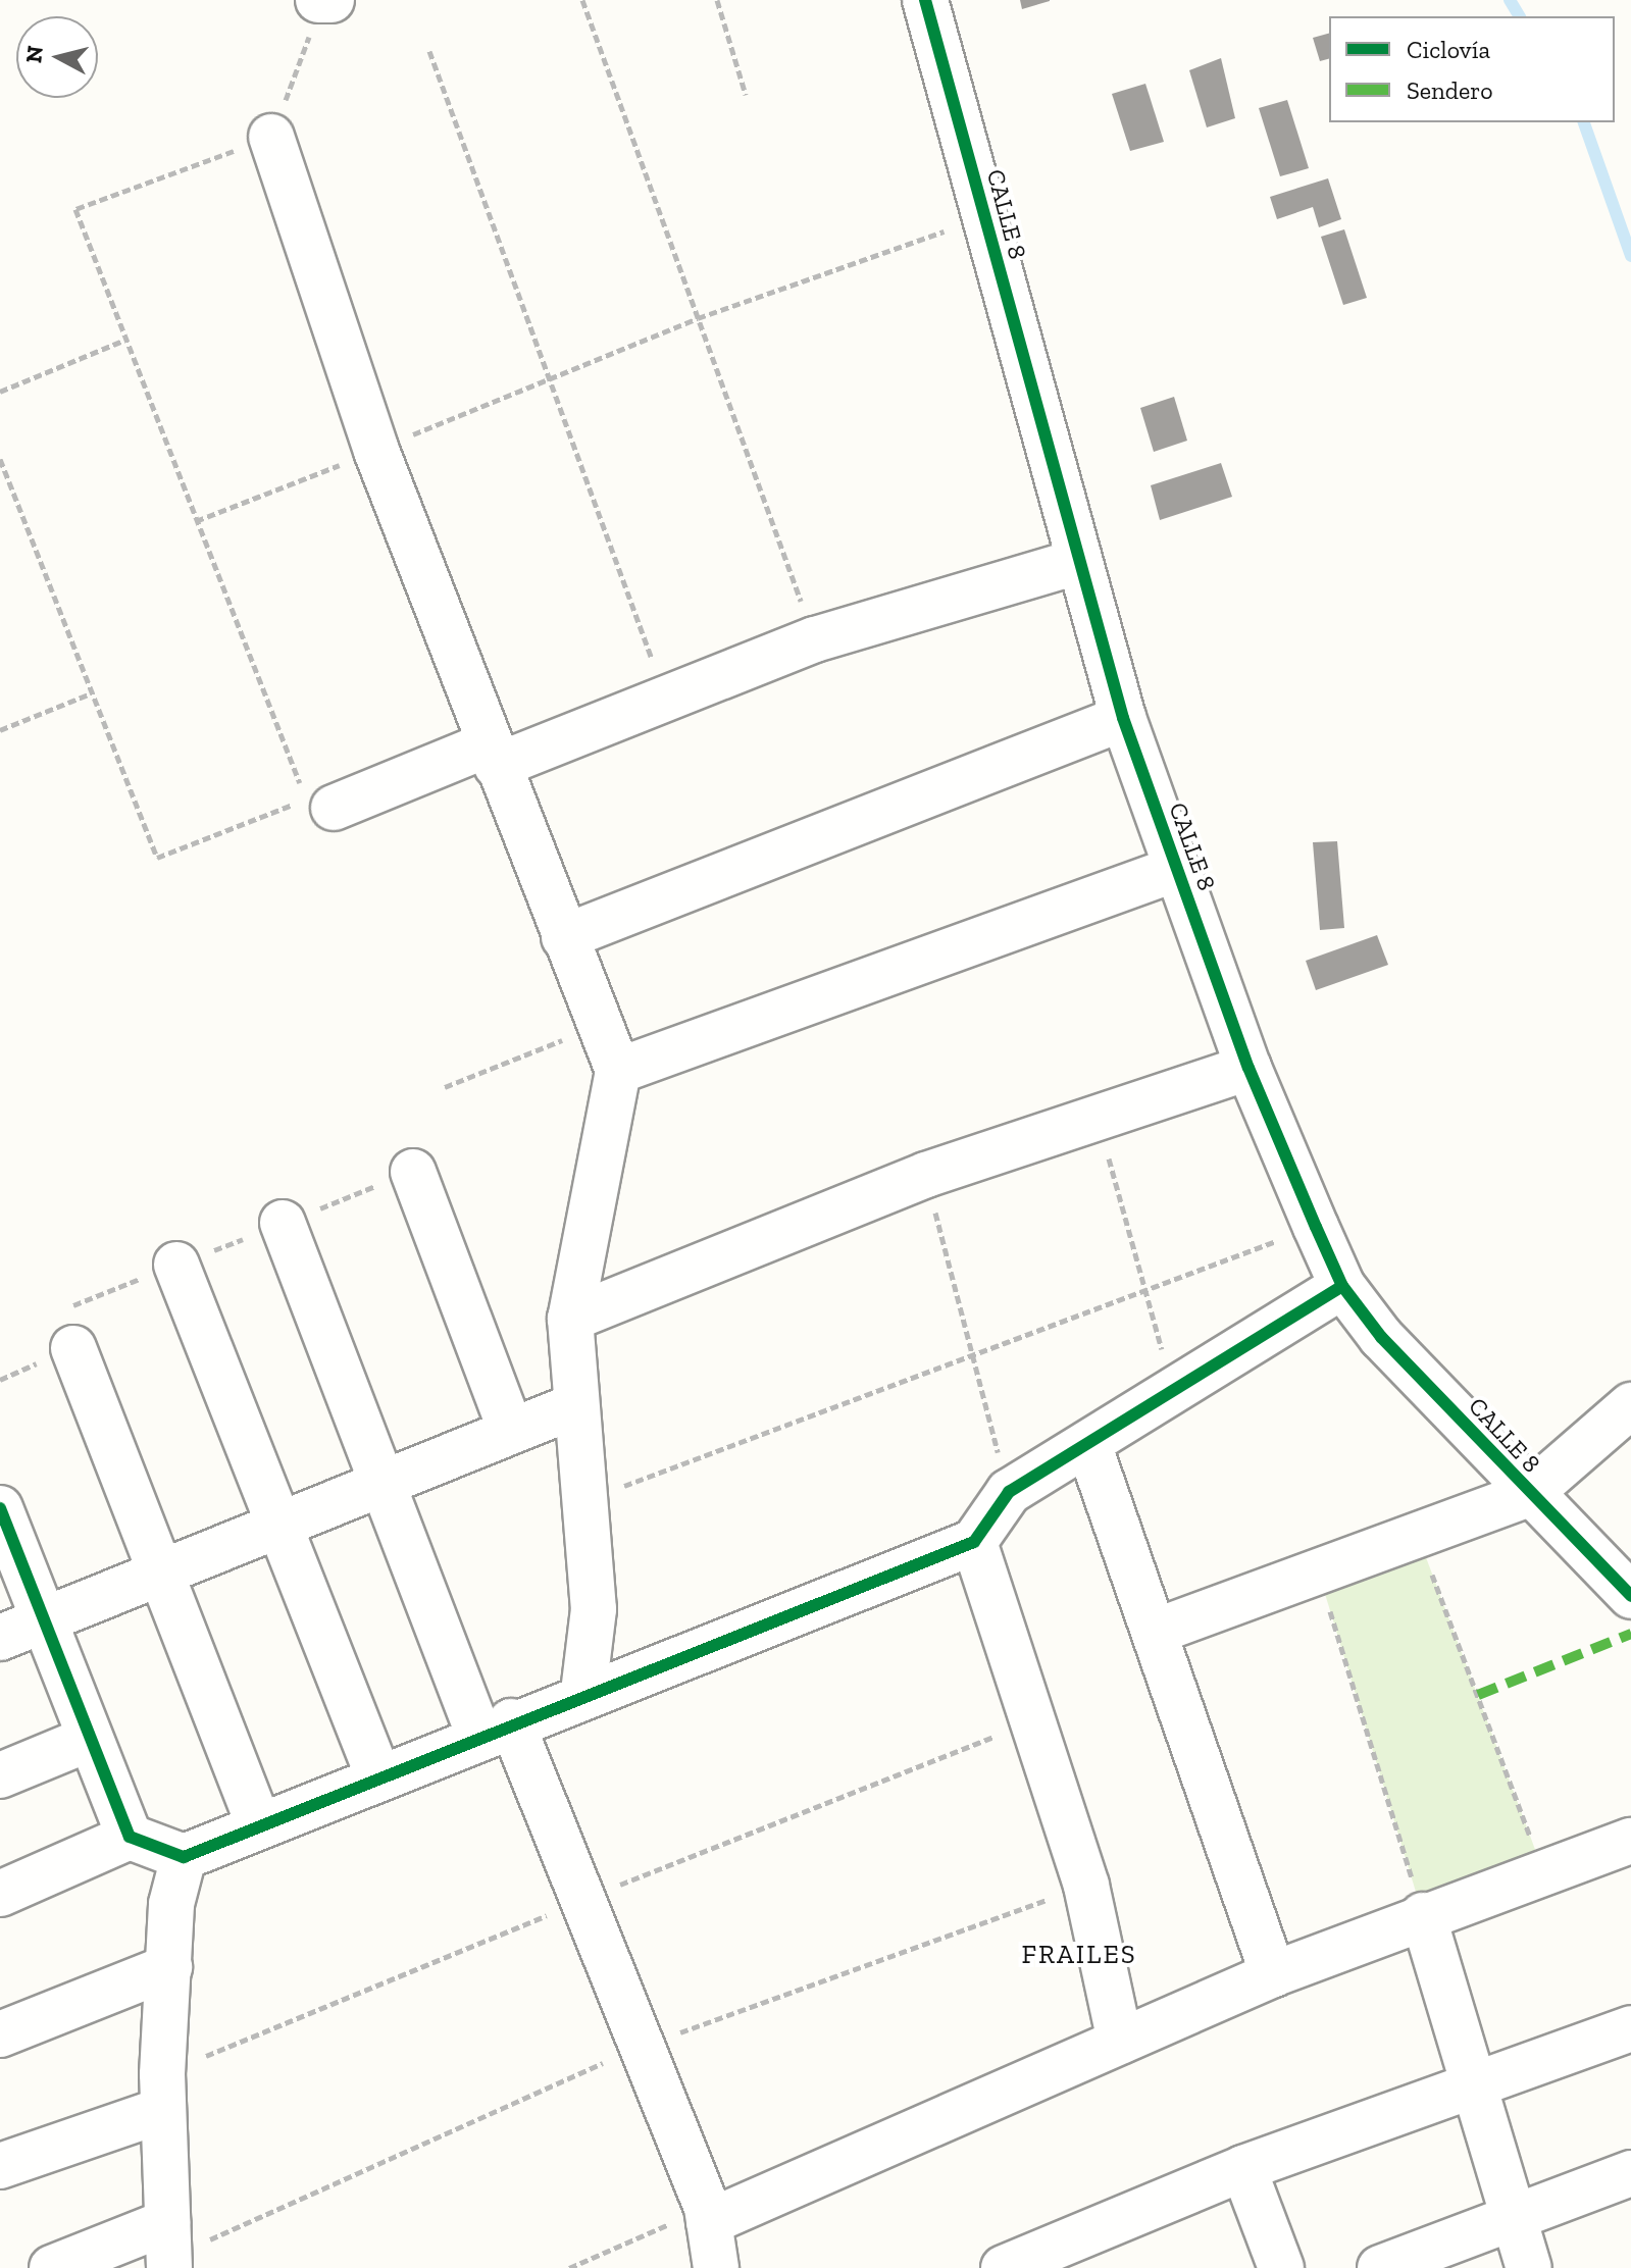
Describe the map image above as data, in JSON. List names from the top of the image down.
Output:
{
  "streets": {
    "street": ["CALLE 8"]
  },
  "districts": ["FRAILES"],
  "legend": ["Ciclovía", "Sendero"],
  "north": "left"
}
